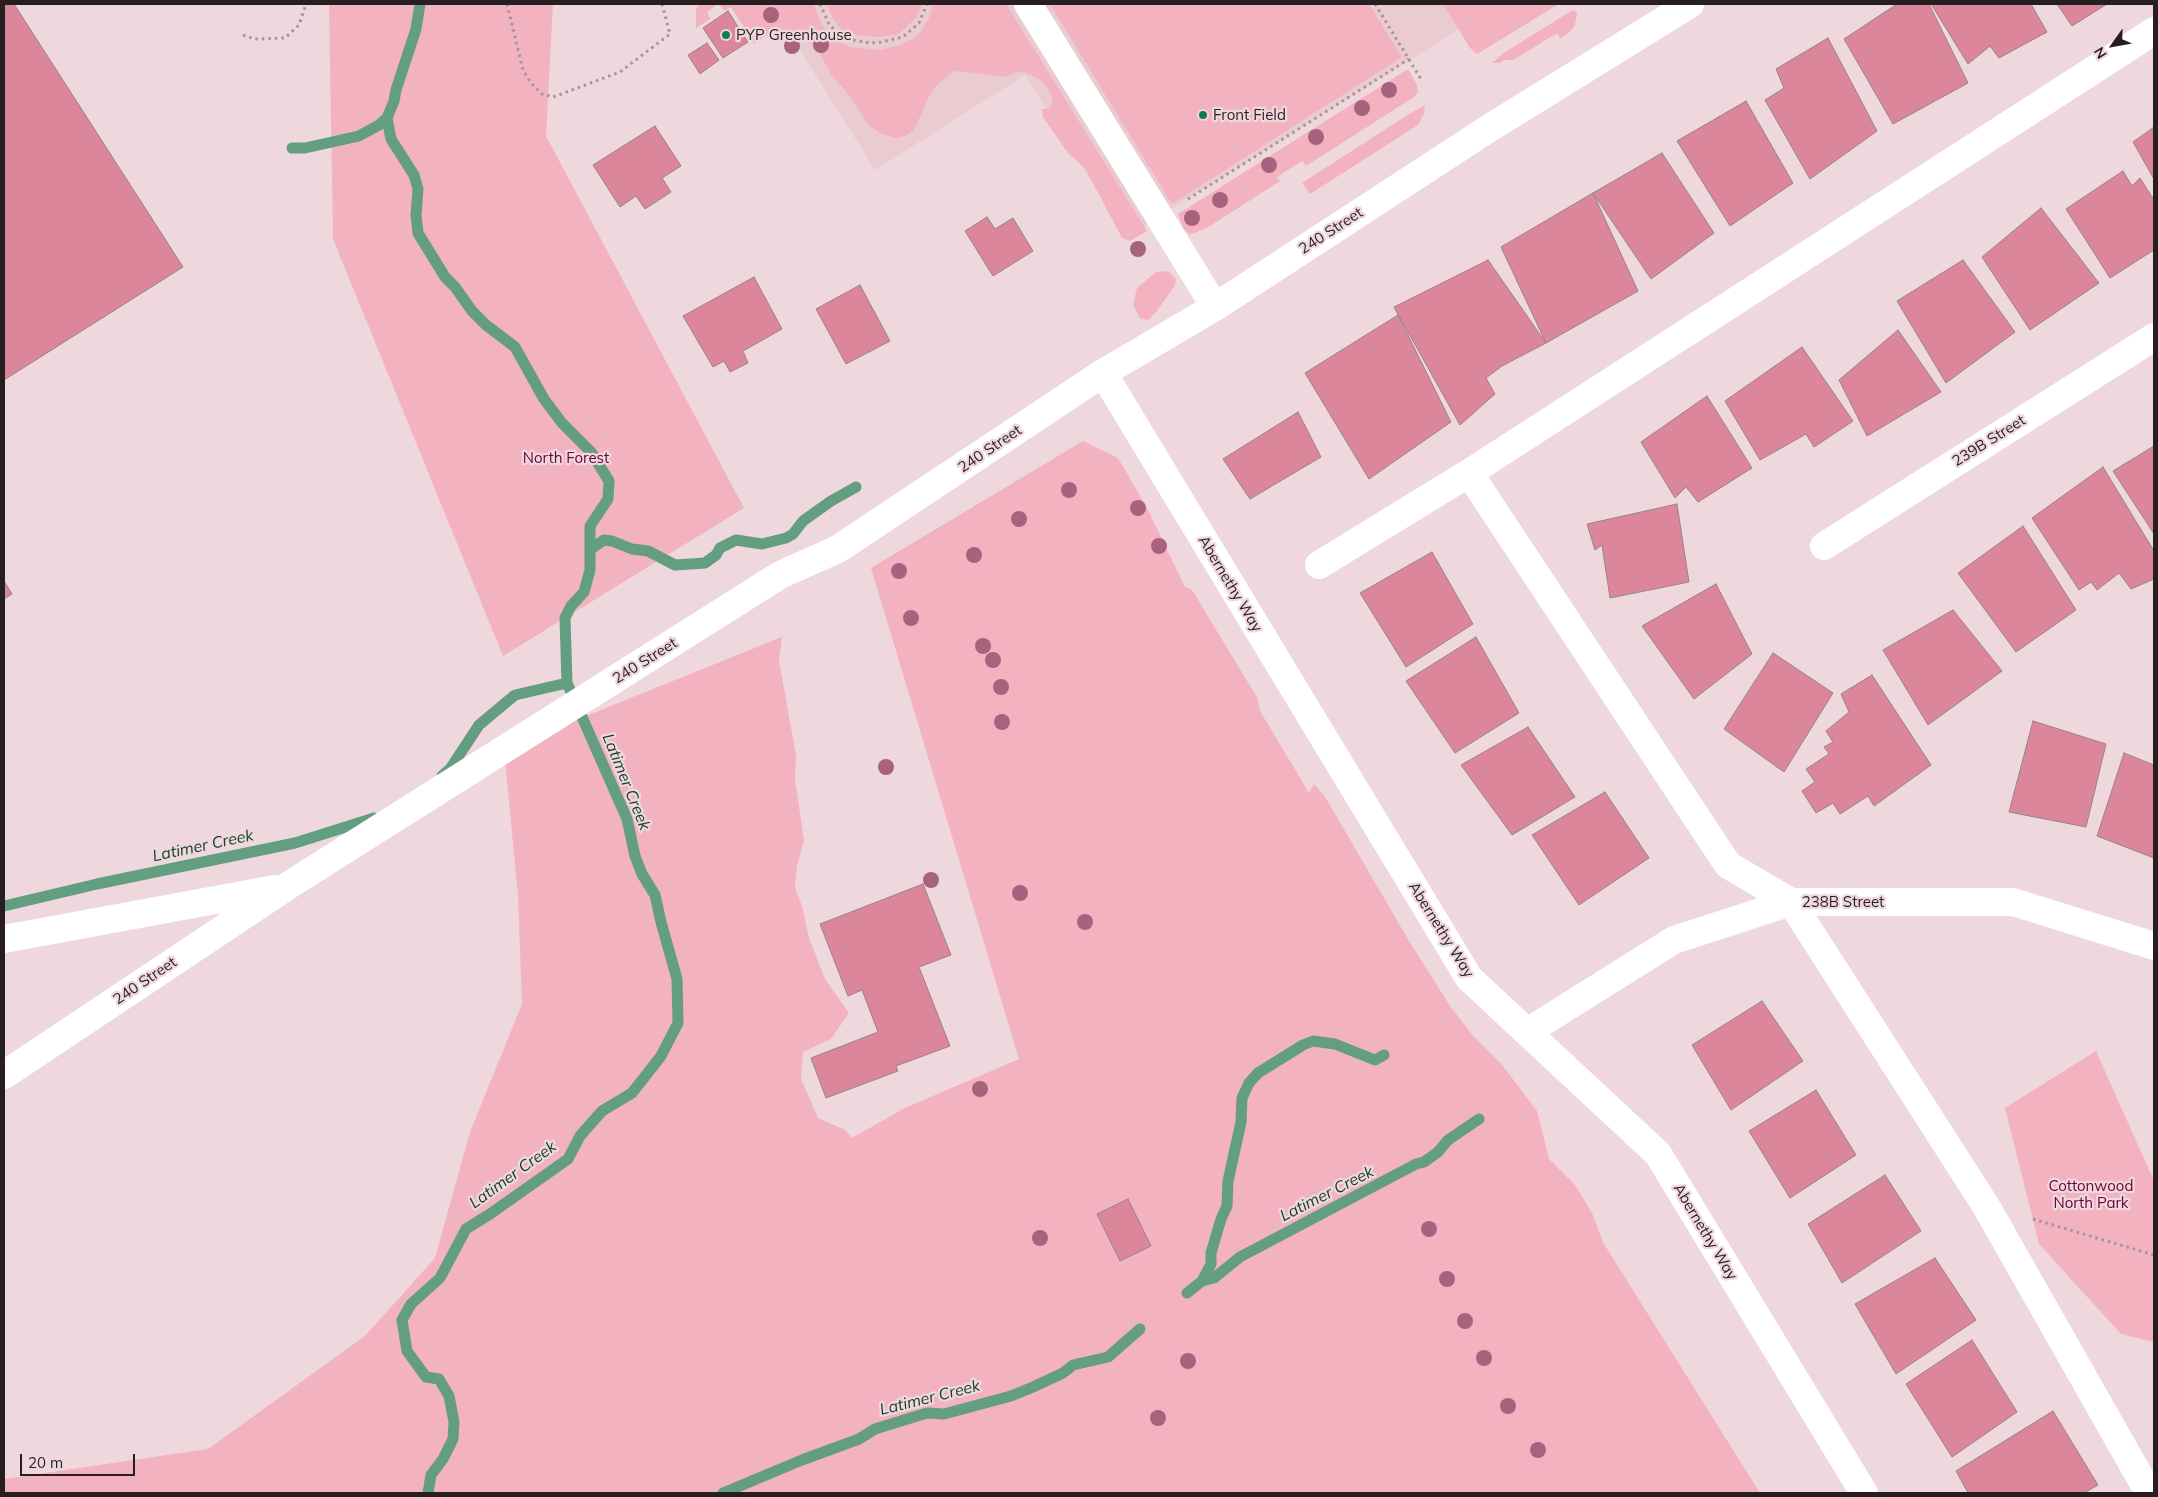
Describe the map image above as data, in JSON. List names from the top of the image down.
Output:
{
  "streets": {
    "street": [
      "240 Street",
      "239B Street",
      "Abernethy Way",
      "238B Street"
    ]
  },
  "crossings": [
    ["240 Street", "Abernethy Way"],
    ["Abernethy Way", "238B Street"]
  ],
  "water": ["Latimer Creek"],
  "parks": ["North Forest", "Cottonwood North Park"],
  "places": ["PYP Greenhouse", "Front Field"],
  "scale_bar": "20 m",
  "north": "bottom left"
}
